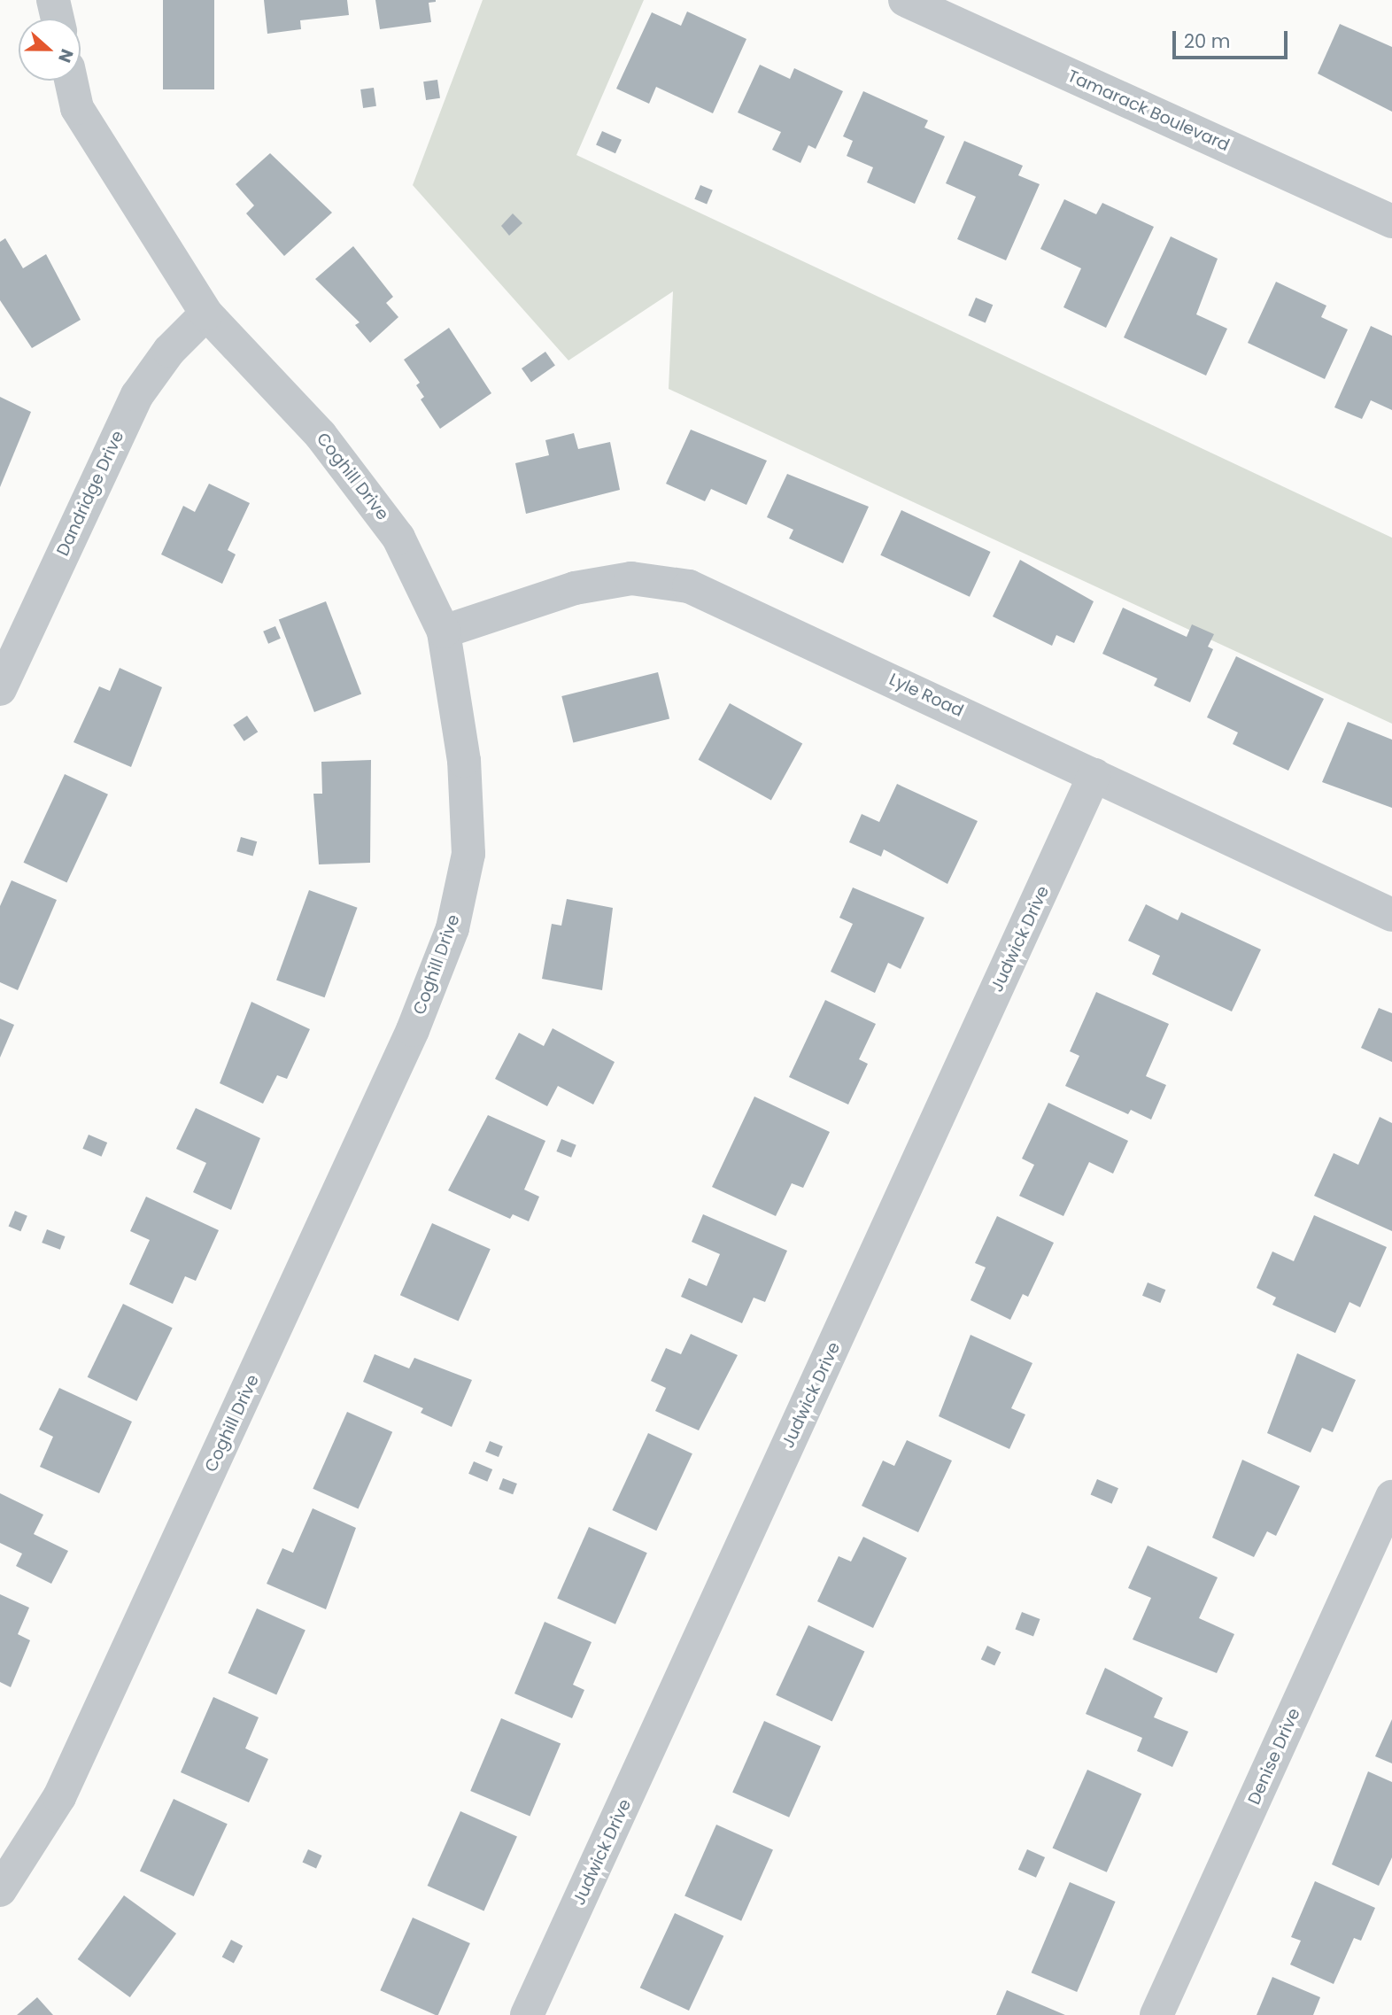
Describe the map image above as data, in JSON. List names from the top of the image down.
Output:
{
  "streets": {
    "street": [
      "Tamarack Boulevard",
      "Coghill Drive",
      "Dandridge Drive",
      "Lyle Road",
      "Judwick Drive",
      "Denise Drive"
    ]
  },
  "crossings": [
    ["Coghill Drive", "Dandridge Drive"],
    ["Coghill Drive", "Lyle Road"],
    ["Lyle Road", "Judwick Drive"]
  ],
  "scale_bar": "20 m",
  "north": "right"
}
